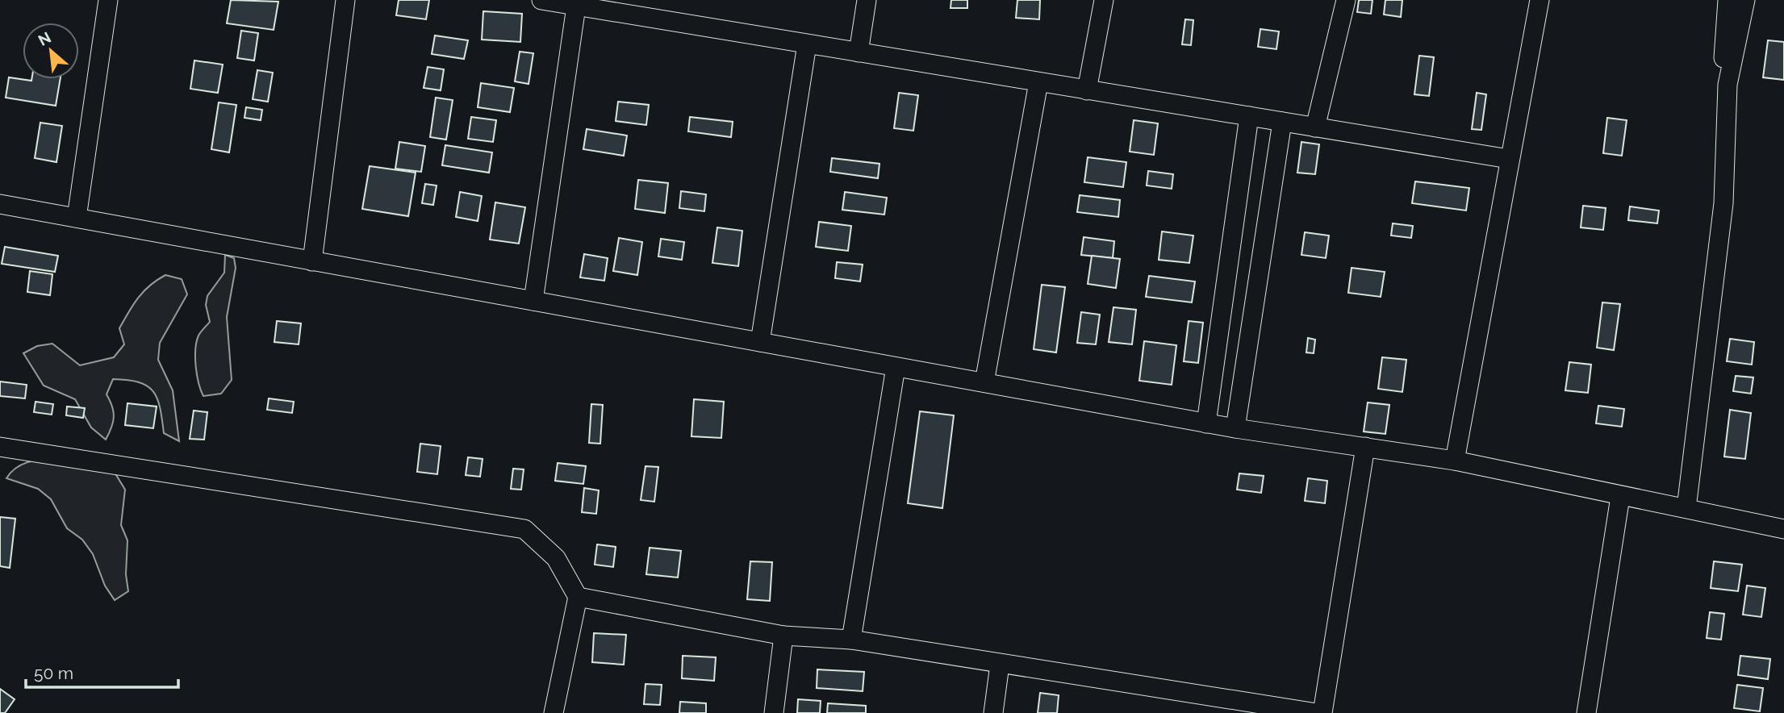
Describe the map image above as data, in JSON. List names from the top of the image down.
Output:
{
  "scale_bar": "50 m",
  "north": "top left"
}
